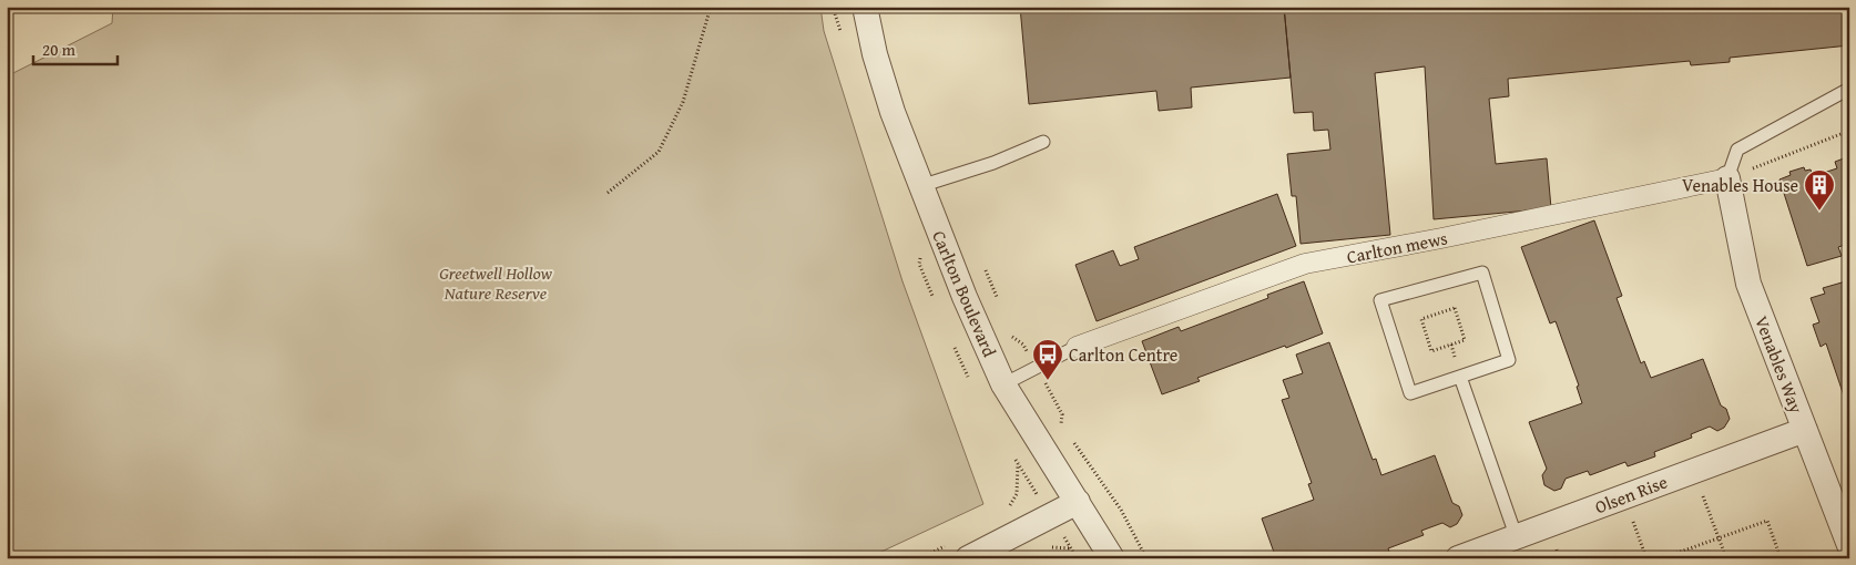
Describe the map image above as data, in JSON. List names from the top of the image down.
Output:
{
  "streets": {
    "street": [
      "Carlton mews",
      "Carlton Boulevard",
      "Venables Way",
      "Olsen Rise"
    ]
  },
  "crossings": [
    ["Carlton mews", "Venables Way"],
    ["Venables Way", "Olsen Rise"]
  ],
  "parks": ["Greetwell Hollow Nature Reserve"],
  "places": {
    "building": ["Venables House"],
    "bus stop": ["Carlton Centre"]
  },
  "scale_bar": "20 m"
}
